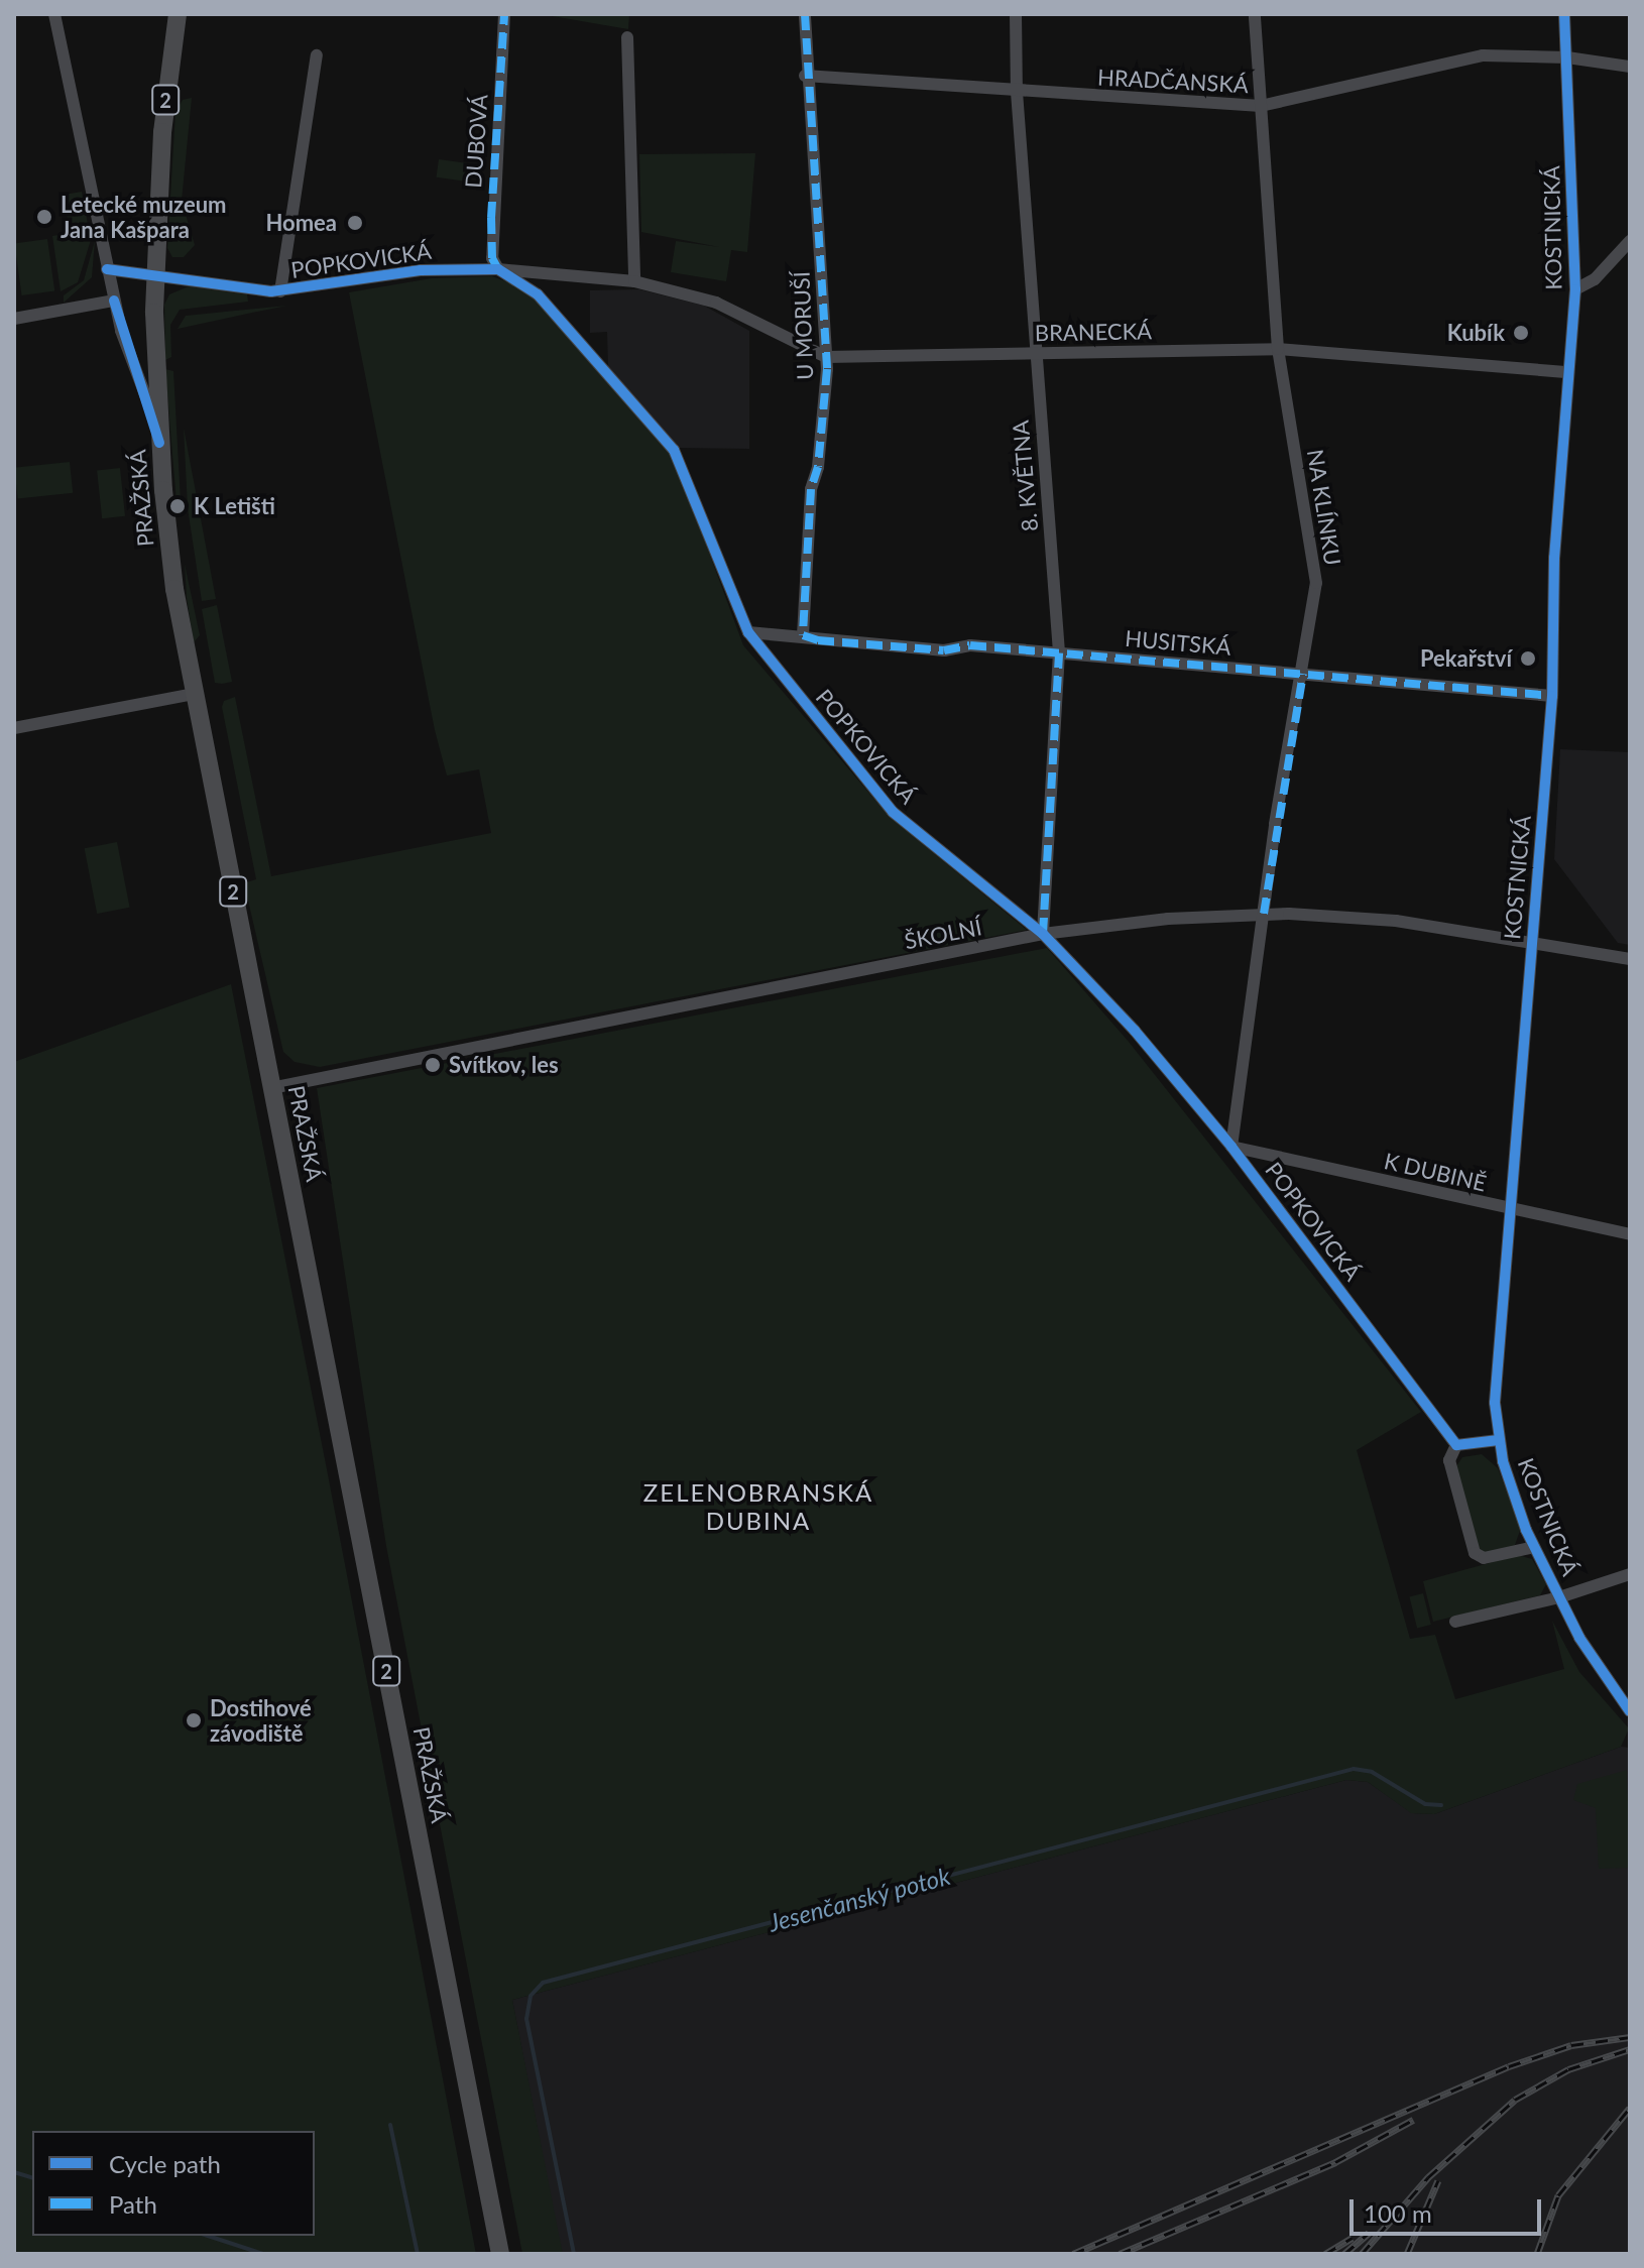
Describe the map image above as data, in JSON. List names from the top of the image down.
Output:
{
  "streets": {
    "main road": ["2", "PRAŽSKÁ"],
    "street": [
      "HRADČANSKÁ",
      "DUBOVÁ",
      "KOSTNICKÁ",
      "POPKOVICKÁ",
      "U MORUŠÍ",
      "BRANECKÁ",
      "8. KVĚTNA",
      "NA KLÍNKU",
      "HUSITSKÁ",
      "ŠKOLNÍ",
      "K DUBINĚ"
    ]
  },
  "crossings": [
    ["HRADČANSKÁ", "KOSTNICKÁ"],
    ["HRADČANSKÁ", "U MORUŠÍ"],
    ["HRADČANSKÁ", "8. KVĚTNA"],
    ["HRADČANSKÁ", "NA KLÍNKU"],
    ["DUBOVÁ", "POPKOVICKÁ"],
    ["DUBOVÁ", "BRANECKÁ"],
    ["KOSTNICKÁ", "BRANECKÁ"],
    ["KOSTNICKÁ", "HUSITSKÁ"],
    ["KOSTNICKÁ", "ŠKOLNÍ"],
    ["KOSTNICKÁ", "K DUBINĚ"],
    ["POPKOVICKÁ", "BRANECKÁ"],
    ["POPKOVICKÁ", "8. KVĚTNA"],
    ["POPKOVICKÁ", "PRAŽSKÁ"],
    ["POPKOVICKÁ", "NA KLÍNKU"],
    ["POPKOVICKÁ", "HUSITSKÁ"],
    ["POPKOVICKÁ", "ŠKOLNÍ"],
    ["POPKOVICKÁ", "K DUBINĚ"],
    ["U MORUŠÍ", "BRANECKÁ"],
    ["U MORUŠÍ", "HUSITSKÁ"],
    ["BRANECKÁ", "8. KVĚTNA"],
    ["BRANECKÁ", "NA KLÍNKU"],
    ["8. KVĚTNA", "HUSITSKÁ"],
    ["8. KVĚTNA", "ŠKOLNÍ"],
    ["PRAŽSKÁ", "ŠKOLNÍ"],
    ["NA KLÍNKU", "HUSITSKÁ"],
    ["NA KLÍNKU", "ŠKOLNÍ"],
    ["NA KLÍNKU", "K DUBINĚ"]
  ],
  "districts": ["ZELENOBRANSKÁ DUBINA"],
  "water": ["Jesenčanský potok"],
  "places": [
    "Letecké muzeum Jana Kašpara",
    "Homea",
    "Kubík",
    "K Letišti",
    "Pekařství",
    "Svítkov, les",
    "Dostihové závodiště"
  ],
  "legend": ["Cycle path", "Path"],
  "scale_bar": "100 m"
}
